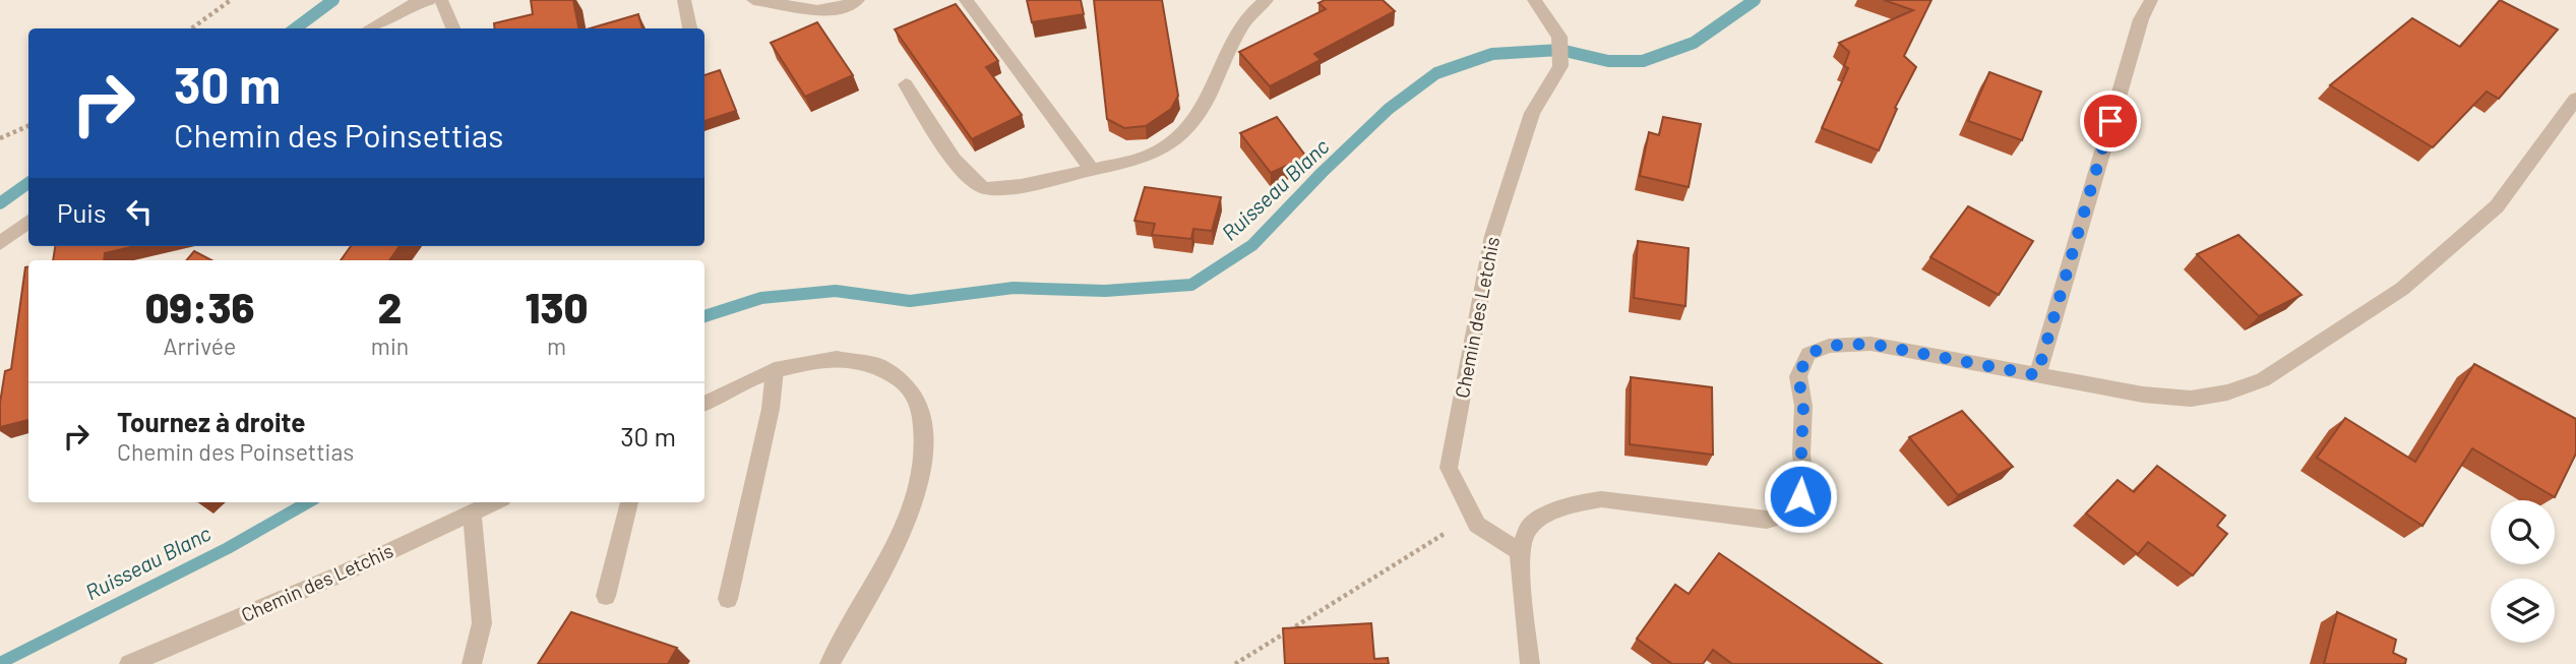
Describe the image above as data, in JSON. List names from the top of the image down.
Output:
{
  "streets": {
    "street": ["Chemin des Letchis"]
  },
  "water": ["Ruisseau Blanc"],
  "page": {
    "turn": ["30 m", "Chemin des Poinsettias"],
    "then": "Puis",
    "eta": [
      "09:36",
      "Arrivée",
      "2",
      "min",
      "130",
      "m"
    ],
    "list": [
      {
        "name": "Tournez à droite",
        "note": "Chemin des Poinsettias",
        "value": "30 m"
      }
    ]
  }
}
